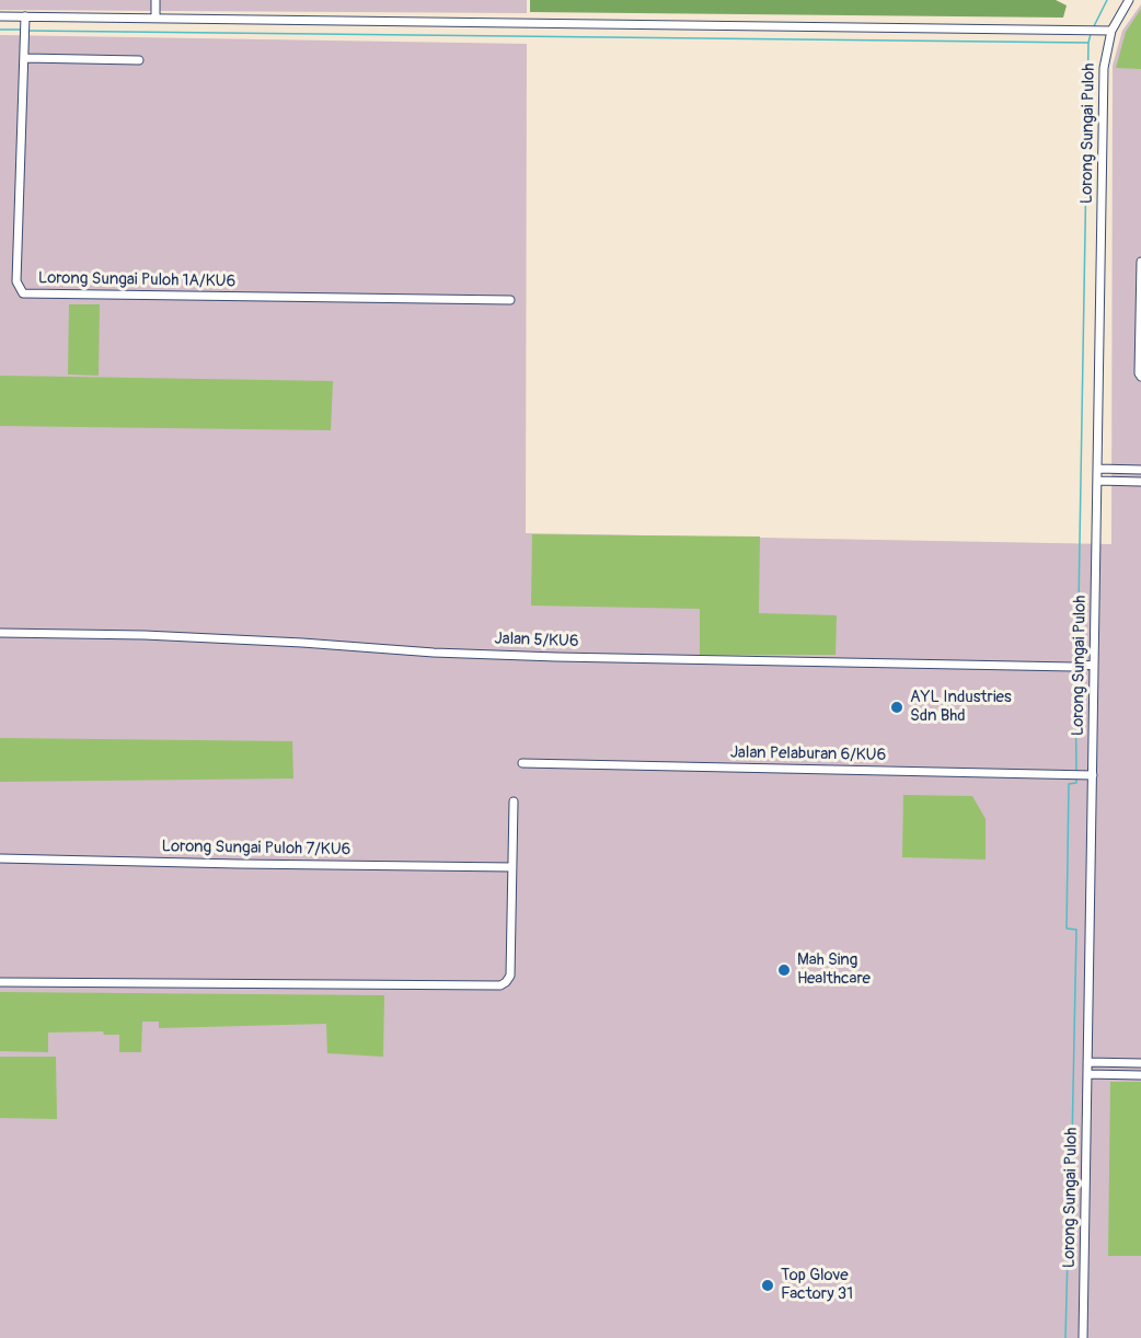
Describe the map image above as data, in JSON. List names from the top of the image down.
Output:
{
  "streets": {
    "street": [
      "Lorong Sungai Puloh",
      "Lorong Sungai Puloh 1A/KU6",
      "Jalan 5/KU6",
      "Jalan Pelaburan 6/KU6",
      "Lorong Sungai Puloh 7/KU6"
    ]
  },
  "crossings": [
    ["Lorong Sungai Puloh", "Jalan 5/KU6"],
    ["Lorong Sungai Puloh", "Jalan Pelaburan 6/KU6"]
  ],
  "places": ["AYL Industries Sdn Bhd", "Mah Sing Healthcare", "Top Glove Factory 31"]
}
